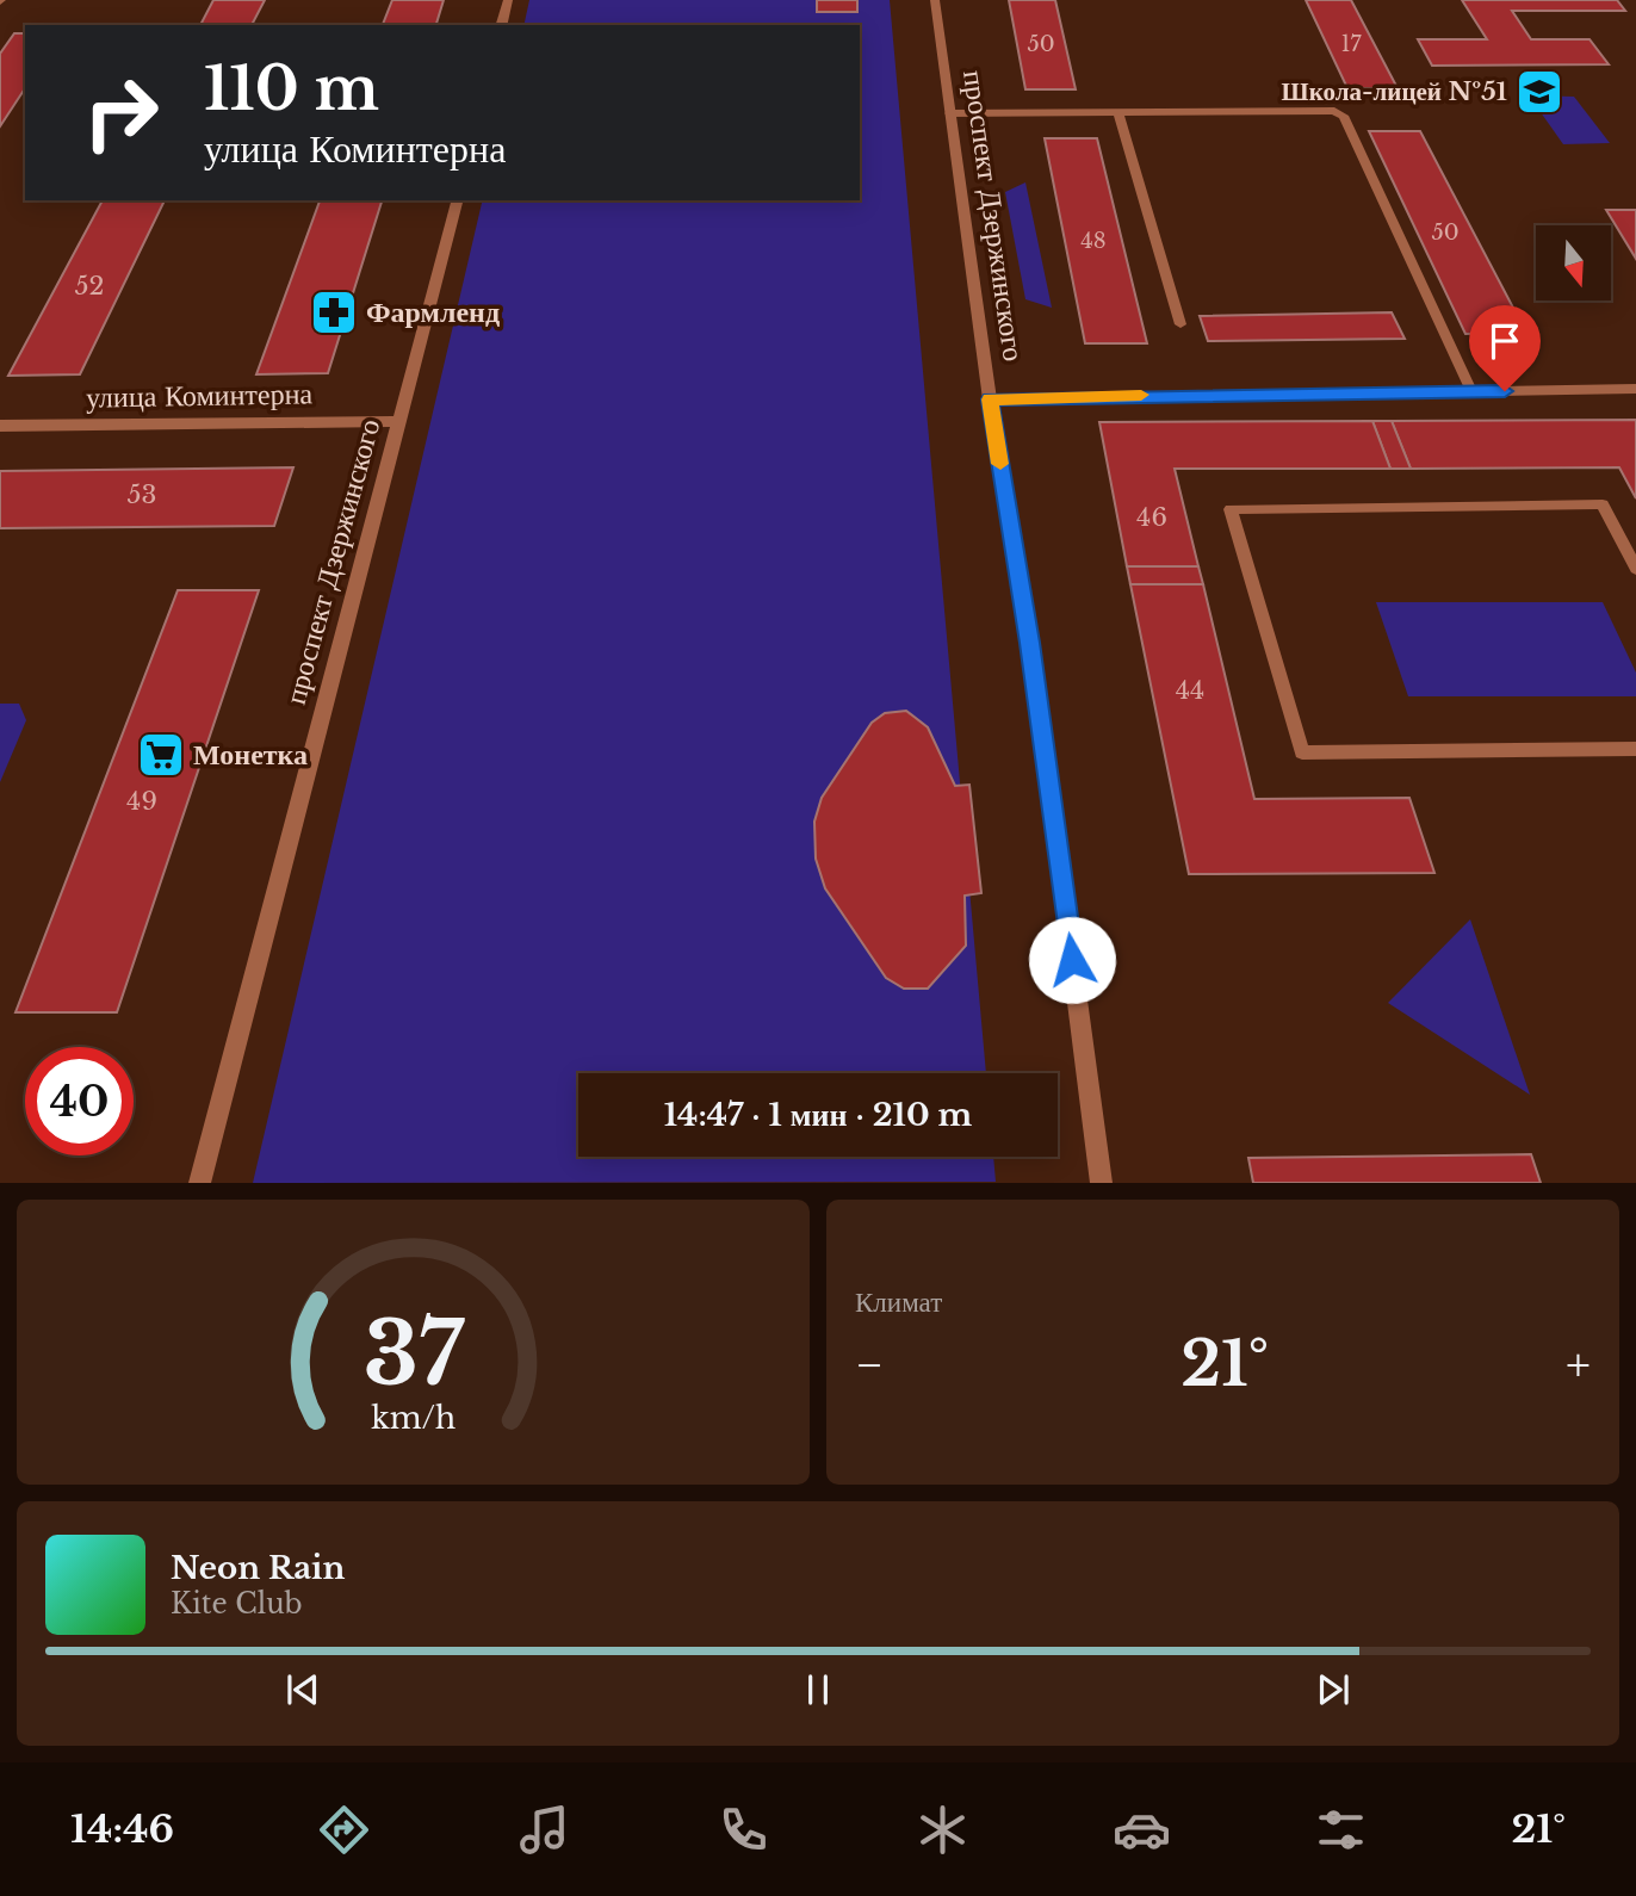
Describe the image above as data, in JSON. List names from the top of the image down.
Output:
{
  "streets": {
    "street": ["проспект Дзержинского", "улица Коминтерна"]
  },
  "crossings": [
    ["проспект Дзержинского", "улица Коминтерна"]
  ],
  "places": {
    "school or university": ["Школа-лицей №51"],
    "pharmacy": ["Фармленд"],
    "supermarket": ["Монетка"]
  },
  "house_numbers": [
    "50",
    "17",
    "50",
    "48",
    "52",
    "53",
    "46",
    "44",
    "49"
  ],
  "north": "bottom",
  "page": {
    "turn": ["110 m", "улица Коминтерна"],
    "limit": "40",
    "trip": "14:47 · 1 мин · 210 m",
    "tile": "Климат",
    "heat": ["−", "21°", "+"],
    "song": ["Neon Rain", "Kite Club"],
    "tabs": ["14:46", "21°"],
    "gauge": ["37", "km/h"]
  }
}
